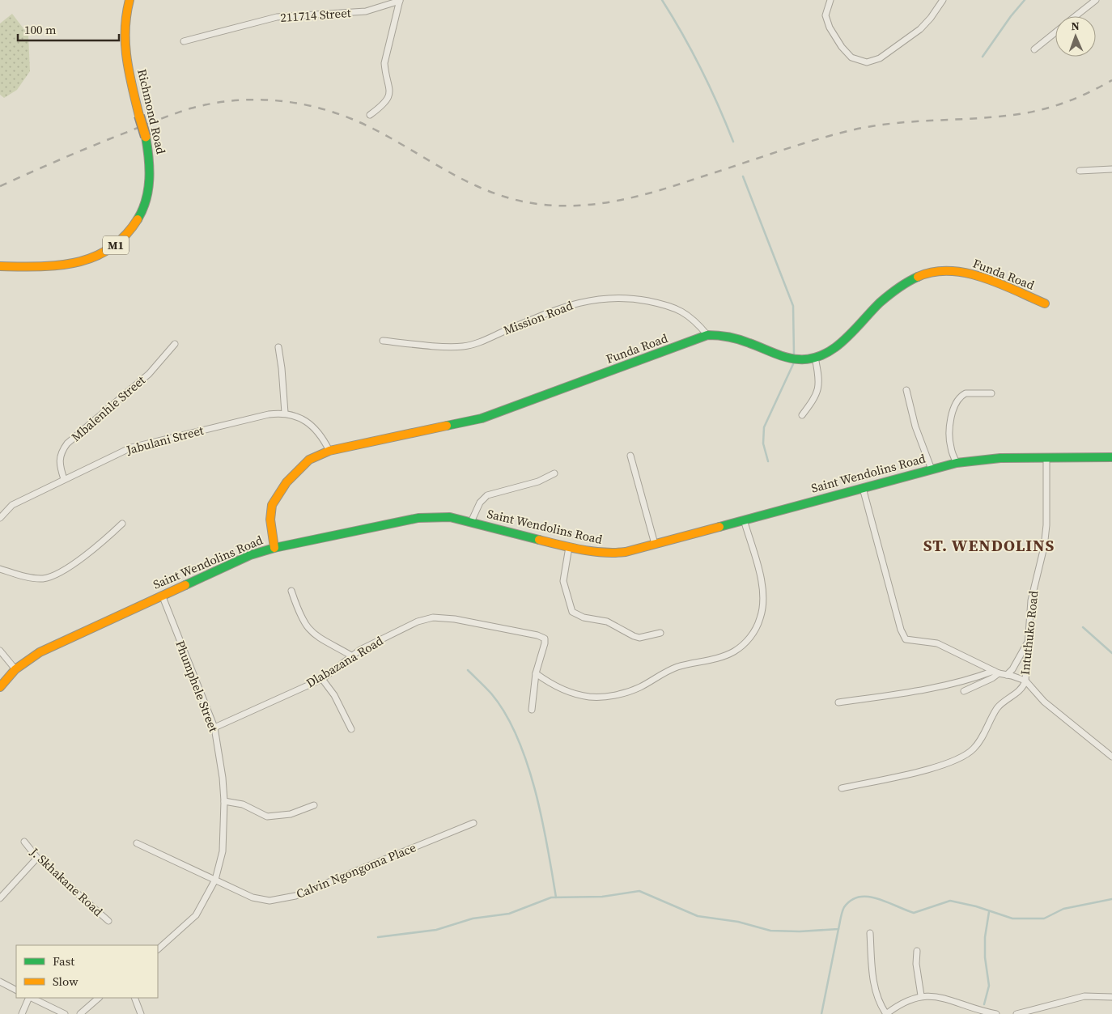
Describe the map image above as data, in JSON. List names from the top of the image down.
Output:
{
  "streets": {
    "main road": [
      "Richmond Road",
      "M1",
      "Funda Road",
      "Saint Wendolins Road"
    ],
    "street": [
      "211714 Street",
      "Mission Road",
      "Mbalenhle Street",
      "Jabulani Street",
      "Intuthuko Road",
      "Dlabazana Road",
      "Phumphele Street",
      "Calvin Ngongoma Place",
      "J. Skhakane Road"
    ]
  },
  "crossings": [
    ["Funda Road", "Mission Road"],
    ["Funda Road", "Saint Wendolins Road"],
    ["Mbalenhle Street", "Jabulani Street"],
    ["Saint Wendolins Road", "Intuthuko Road"],
    ["Saint Wendolins Road", "Phumphele Street"],
    ["Dlabazana Road", "Phumphele Street"],
    ["Phumphele Street", "Calvin Ngongoma Place"]
  ],
  "districts": ["ST. WENDOLINS"],
  "legend": ["Fast", "Slow"],
  "scale_bar": "100 m",
  "north": "top"
}
